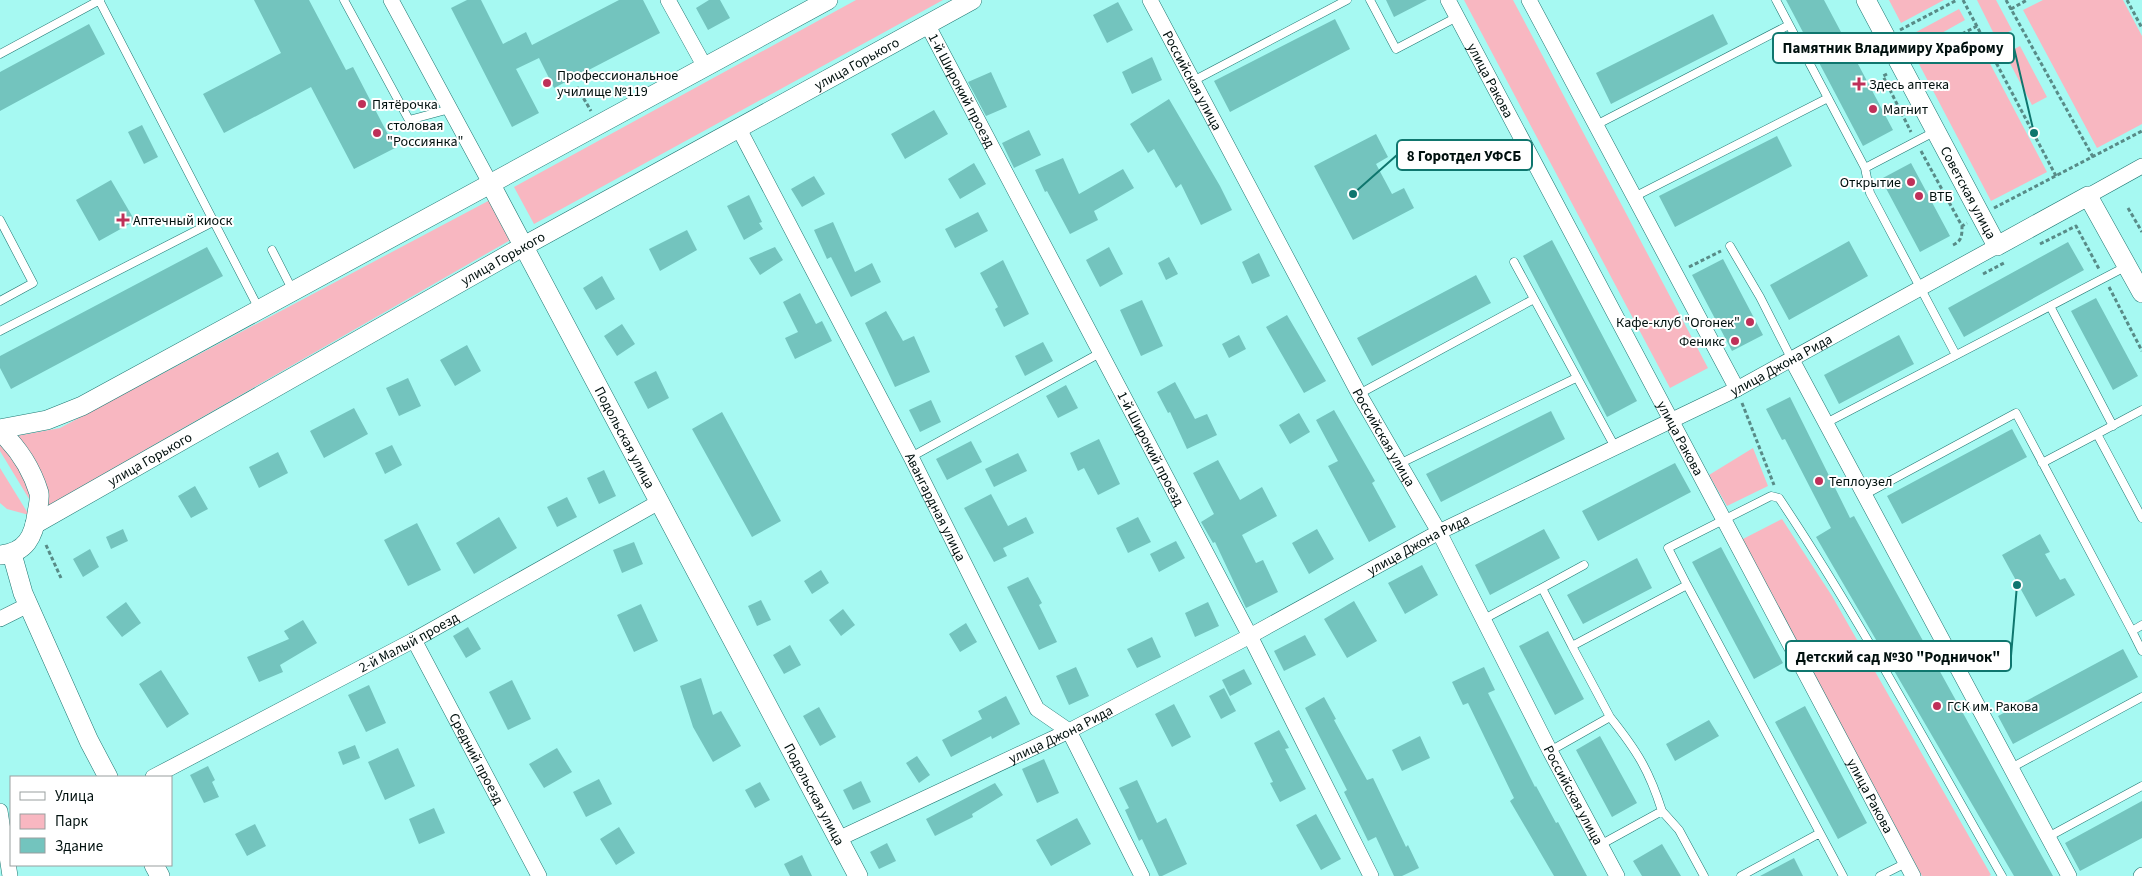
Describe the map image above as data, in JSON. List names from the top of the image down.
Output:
{
  "streets": {
    "street": [
      "улица Горького",
      "улица Ракова",
      "Российская улица",
      "1-й Широкий проезд",
      "Советская улица",
      "улица Джона Рида",
      "Подольская улица",
      "Авангардная улица",
      "2-й Малый проезд",
      "Средний проезд"
    ]
  },
  "crossings": [
    ["улица Горького", "1-й Широкий проезд"],
    ["улица Горького", "Подольская улица"],
    ["улица Горького", "Авангардная улица"],
    ["улица Ракова", "улица Джона Рида"],
    ["Российская улица", "улица Джона Рида"],
    ["1-й Широкий проезд", "улица Джона Рида"],
    ["Советская улица", "улица Джона Рида"],
    ["улица Джона Рида", "Подольская улица"],
    ["улица Джона Рида", "Авангардная улица"],
    ["Подольская улица", "2-й Малый проезд"],
    ["2-й Малый проезд", "Средний проезд"]
  ],
  "places": {
    "other": [
      "Профессиональное училище №119",
      "Пятёрочка",
      "Магнит",
      "столовая \"Россиянка\"",
      "Памятник Владимиру Храброму",
      "Открытие",
      "8 Горотдел УФСБ",
      "ВТБ",
      "Кафе-клуб \"Огонек\"",
      "Феникс",
      "Теплоузел",
      "Детский сад №30 \"Родничок\"",
      "ГСК им. Ракова"
    ],
    "health": ["Здесь аптека", "Аптечный киоск"]
  },
  "legend": ["Улица", "Парк", "Здание"]
}
